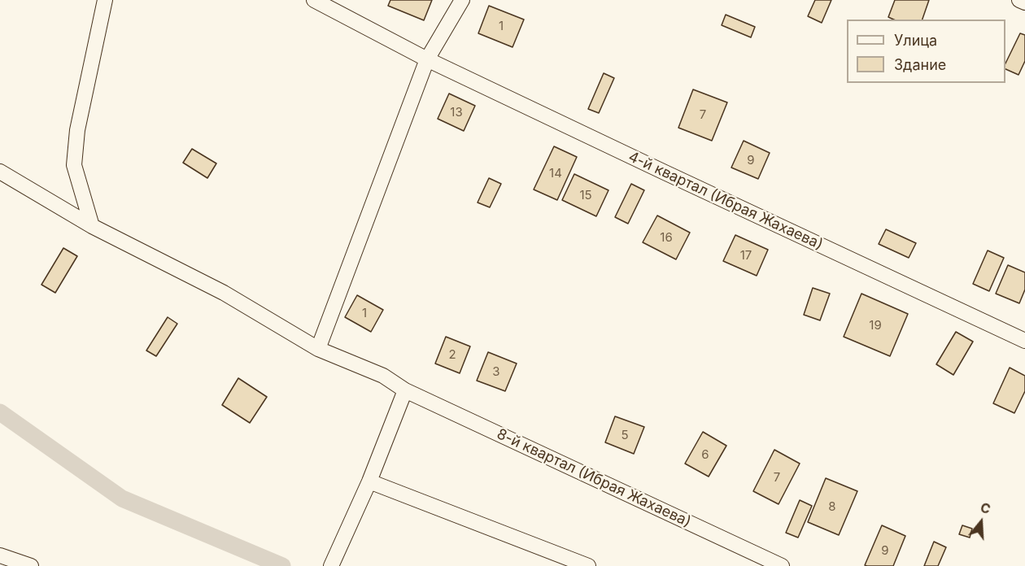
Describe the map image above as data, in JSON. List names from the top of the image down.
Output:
{
  "streets": {
    "street": ["4-й квартал (Ибрая Жахаева)", "8-й квартал (Ибрая Жахаева)"]
  },
  "house_numbers": [
    "1",
    "13",
    "7",
    "9",
    "14",
    "15",
    "16",
    "17",
    "1",
    "19",
    "2",
    "3",
    "5",
    "6",
    "7",
    "8",
    "9"
  ],
  "legend": ["Улица", "Здание"],
  "north": "top"
}
